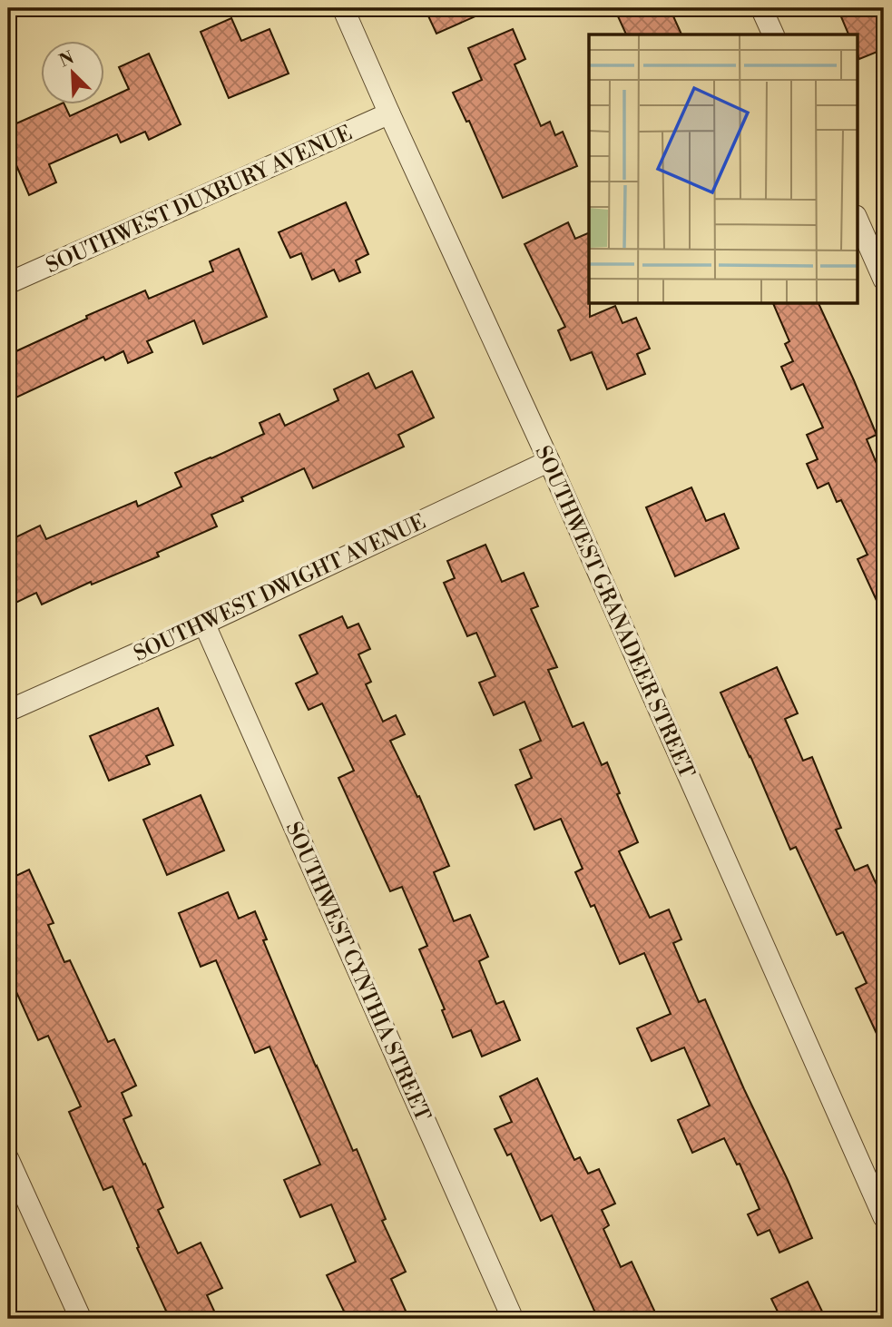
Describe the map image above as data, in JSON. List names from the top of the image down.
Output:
{
  "streets": {
    "street": [
      "SOUTHWEST DUXBURY AVENUE",
      "SOUTHWEST DWIGHT AVENUE",
      "SOUTHWEST GRANADEER STREET",
      "SOUTHWEST CYNTHIA STREET"
    ]
  },
  "crossings": [
    ["SOUTHWEST DUXBURY AVENUE", "SOUTHWEST GRANADEER STREET"],
    ["SOUTHWEST DWIGHT AVENUE", "SOUTHWEST GRANADEER STREET"],
    ["SOUTHWEST DWIGHT AVENUE", "SOUTHWEST CYNTHIA STREET"]
  ],
  "north": "top left"
}
